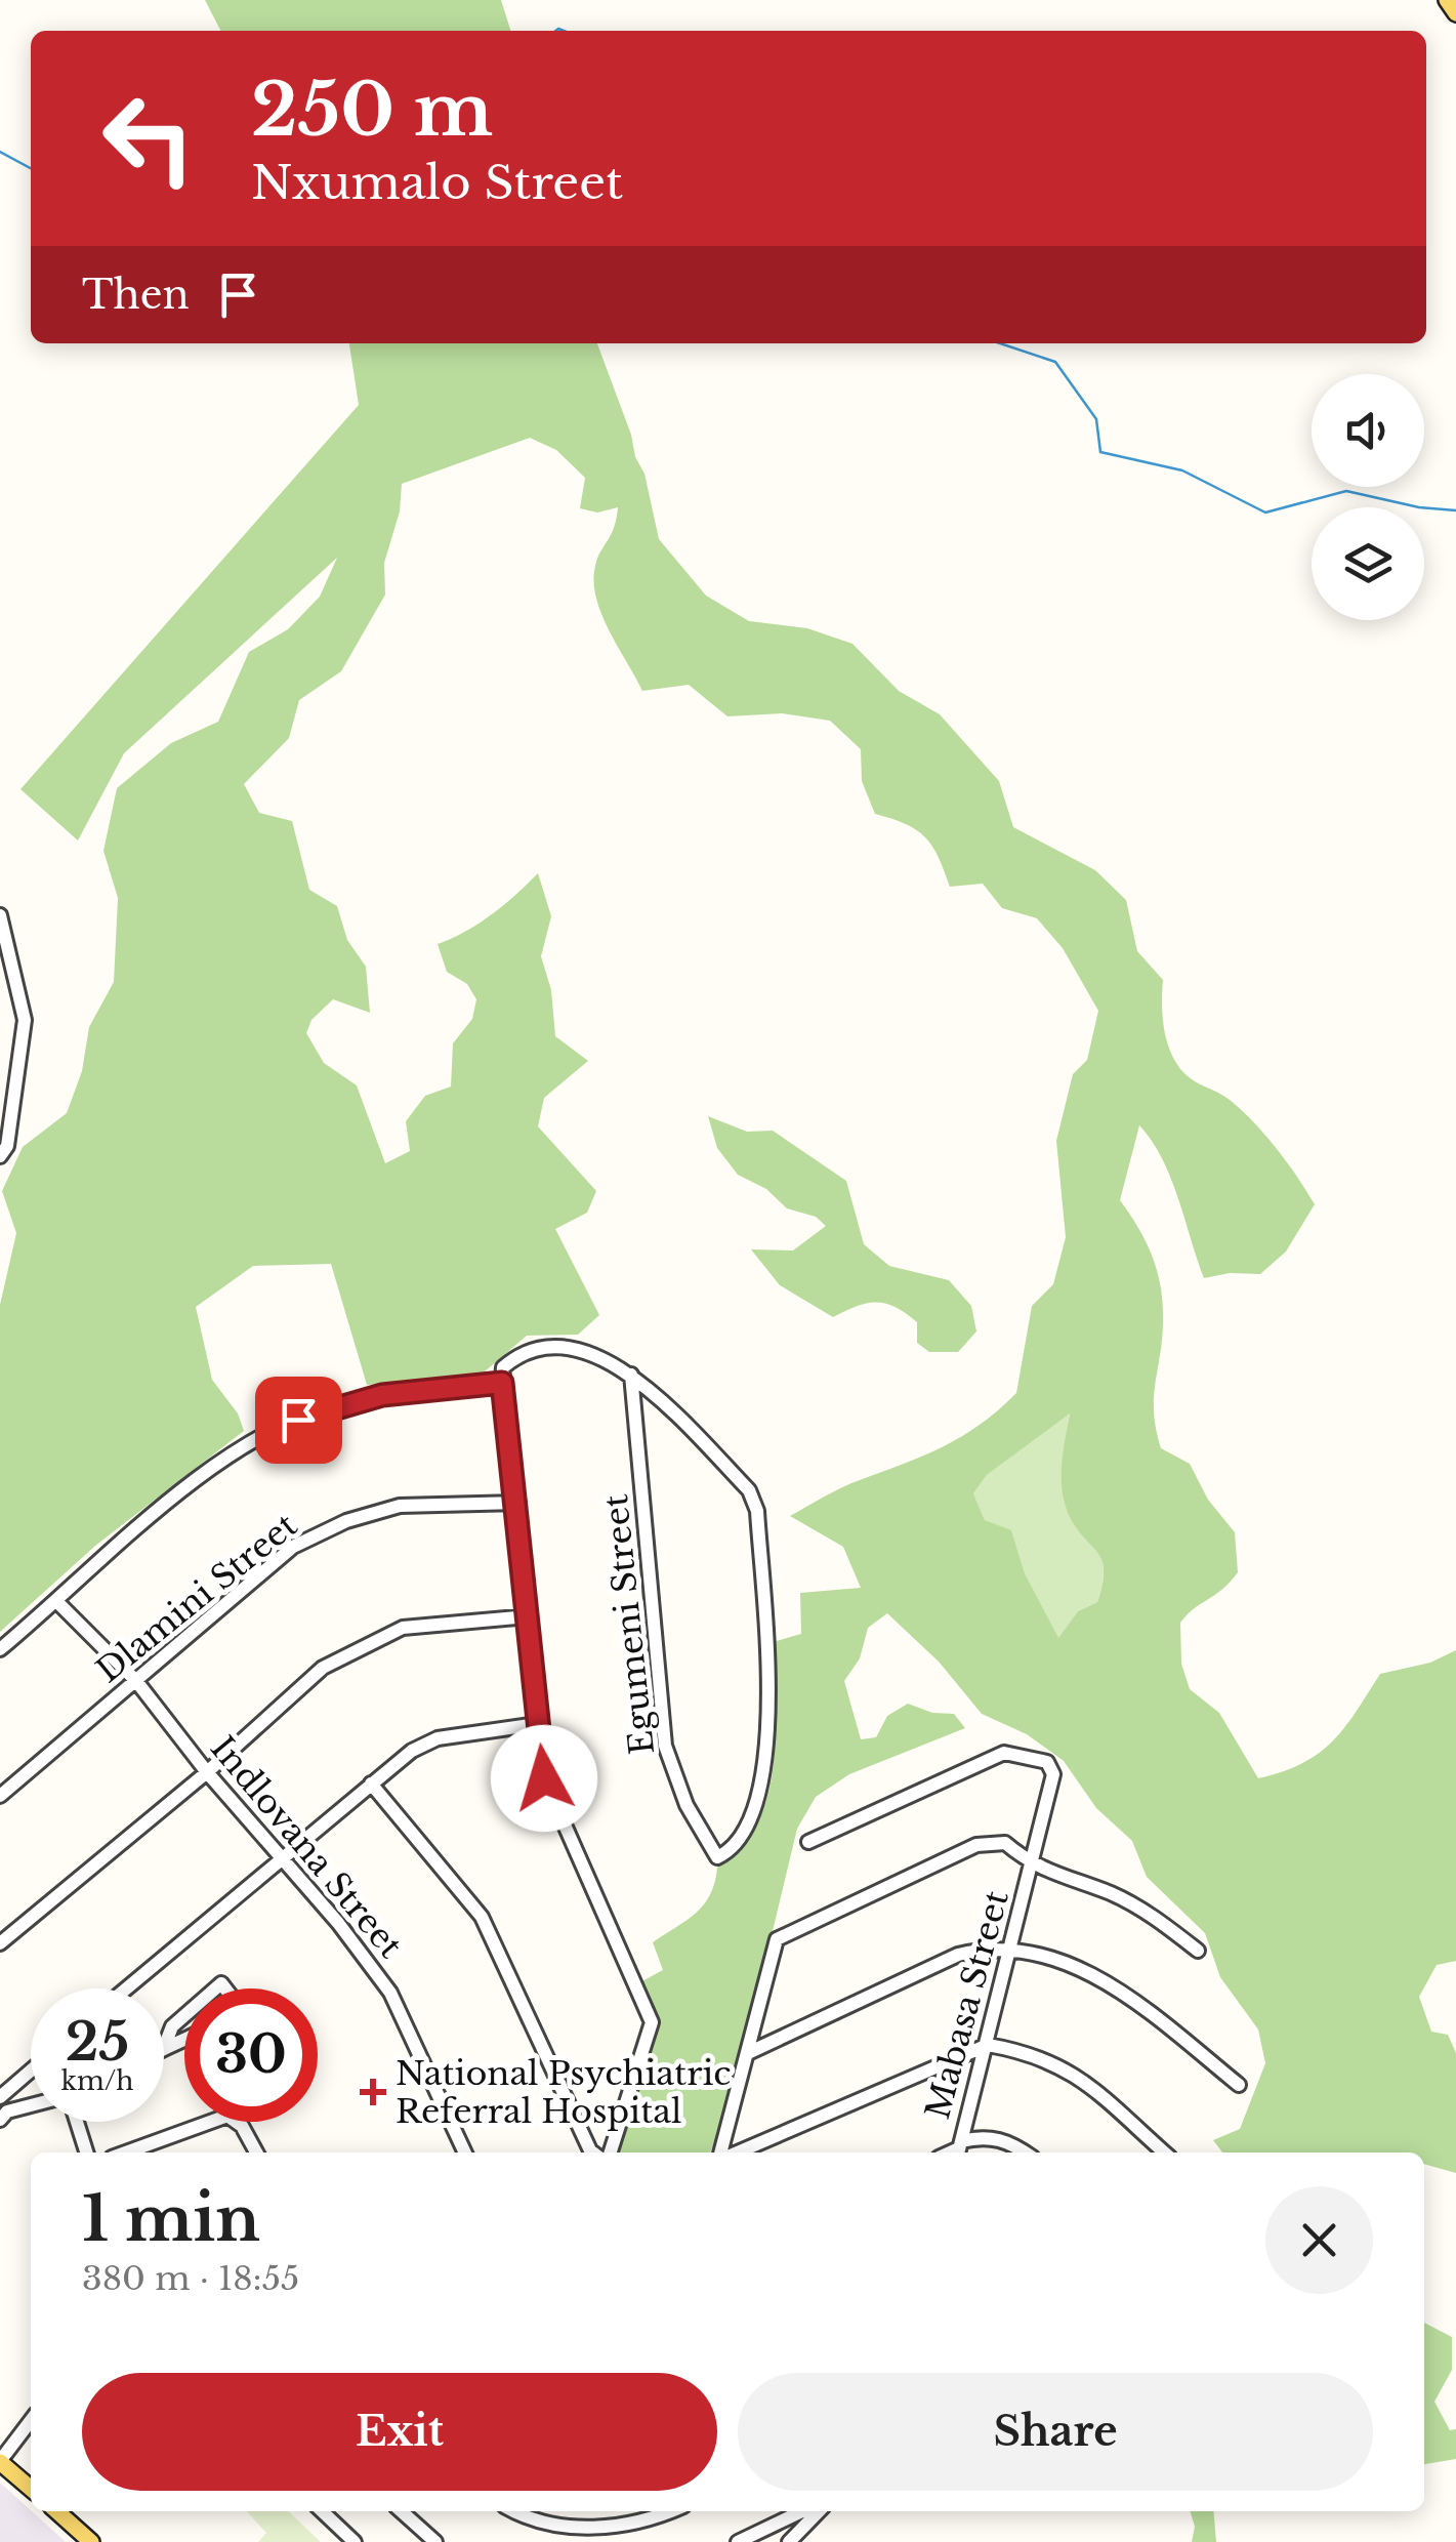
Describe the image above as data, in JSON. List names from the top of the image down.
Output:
{
  "streets": {
    "street": [
      "Dlamini Street",
      "Egumeni Street",
      "Indlovana Street",
      "Mabasa Street"
    ]
  },
  "crossings": [
    ["Dlamini Street", "Indlovana Street"]
  ],
  "places": {
    "health": ["National Psychiatric Referral Hospital"]
  },
  "page": {
    "turn": ["250 m", "Nxumalo Street"],
    "then": "Then",
    "speed": "25 km/h",
    "limit": "30",
    "heading": ["1 min", "380 m · 18:55"],
    "buttons": ["Exit", "Share"]
  }
}
